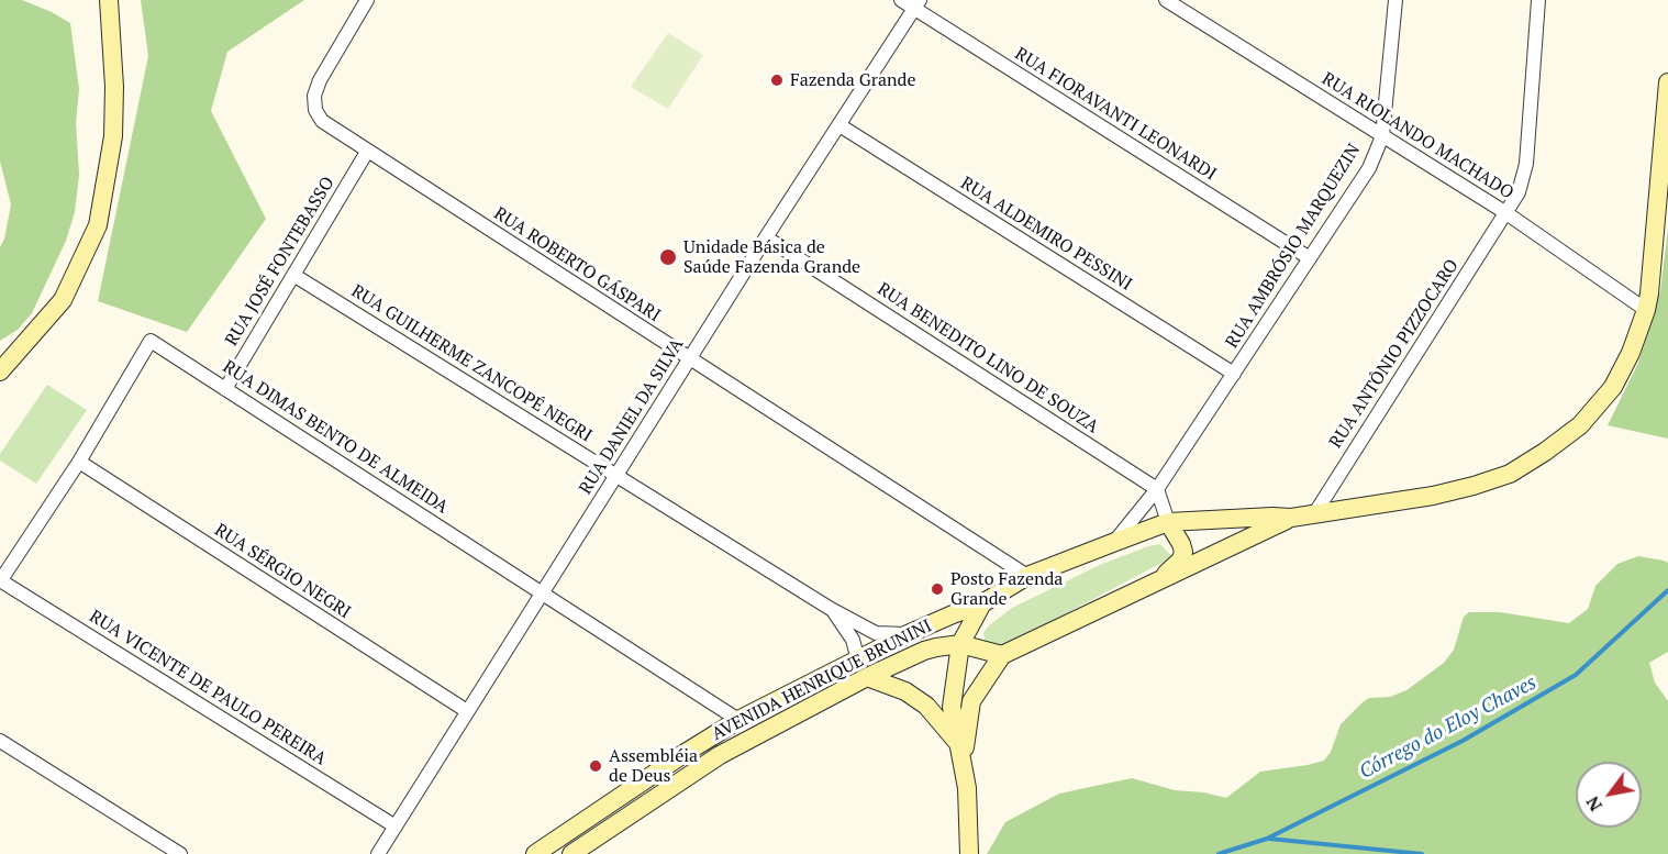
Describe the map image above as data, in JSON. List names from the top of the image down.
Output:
{
  "streets": {
    "main road": ["AVENIDA HENRIQUE BRUNINI"],
    "street": [
      "RUA FIORAVANTI LEONARDI",
      "RUA RIOLANDO MACHADO",
      "RUA ALDEMIRO PESSINI",
      "RUA AMBRÓSIO MARQUEZIN",
      "RUA JOSÉ FONTEBASSO",
      "RUA ROBERTO GÁSPARI",
      "RUA ANTÔNIO PIZZOCARO",
      "RUA BENEDITO LINO DE SOUZA",
      "RUA GUILHERME ZANCOPÉ NEGRI",
      "RUA DANIEL DA SILVA",
      "RUA DIMAS BENTO DE ALMEIDA",
      "RUA SÉRGIO NEGRI",
      "RUA VICENTE DE PAULO PEREIRA"
    ]
  },
  "crossings": [
    ["RUA FIORAVANTI LEONARDI", "RUA AMBRÓSIO MARQUEZIN"],
    ["RUA FIORAVANTI LEONARDI", "RUA DANIEL DA SILVA"],
    ["RUA RIOLANDO MACHADO", "RUA AMBRÓSIO MARQUEZIN"],
    ["RUA RIOLANDO MACHADO", "RUA ANTÔNIO PIZZOCARO"],
    ["RUA RIOLANDO MACHADO", "AVENIDA HENRIQUE BRUNINI"],
    ["RUA ALDEMIRO PESSINI", "RUA AMBRÓSIO MARQUEZIN"],
    ["RUA ALDEMIRO PESSINI", "RUA DANIEL DA SILVA"],
    ["RUA AMBRÓSIO MARQUEZIN", "RUA BENEDITO LINO DE SOUZA"],
    ["RUA AMBRÓSIO MARQUEZIN", "AVENIDA HENRIQUE BRUNINI"],
    ["RUA JOSÉ FONTEBASSO", "RUA ROBERTO GÁSPARI"],
    ["RUA JOSÉ FONTEBASSO", "RUA GUILHERME ZANCOPÉ NEGRI"],
    ["RUA JOSÉ FONTEBASSO", "RUA DIMAS BENTO DE ALMEIDA"],
    ["RUA ROBERTO GÁSPARI", "RUA DANIEL DA SILVA"],
    ["RUA ROBERTO GÁSPARI", "AVENIDA HENRIQUE BRUNINI"],
    ["RUA ANTÔNIO PIZZOCARO", "AVENIDA HENRIQUE BRUNINI"],
    ["RUA BENEDITO LINO DE SOUZA", "RUA DANIEL DA SILVA"],
    ["RUA GUILHERME ZANCOPÉ NEGRI", "RUA DANIEL DA SILVA"],
    ["RUA GUILHERME ZANCOPÉ NEGRI", "AVENIDA HENRIQUE BRUNINI"],
    ["RUA DANIEL DA SILVA", "RUA DIMAS BENTO DE ALMEIDA"],
    ["RUA DANIEL DA SILVA", "RUA SÉRGIO NEGRI"],
    ["RUA DANIEL DA SILVA", "RUA VICENTE DE PAULO PEREIRA"],
    ["RUA DIMAS BENTO DE ALMEIDA", "RUA SÉRGIO NEGRI"],
    ["RUA DIMAS BENTO DE ALMEIDA", "AVENIDA HENRIQUE BRUNINI"],
    ["RUA DIMAS BENTO DE ALMEIDA", "RUA VICENTE DE PAULO PEREIRA"]
  ],
  "water": ["Córrego do Eloy Chaves"],
  "places": [
    "Fazenda Grande",
    "Unidade Básica de Saúde Fazenda Grande",
    "Posto Fazenda Grande",
    "Assembléia de Deus"
  ],
  "north": "bottom left"
}
